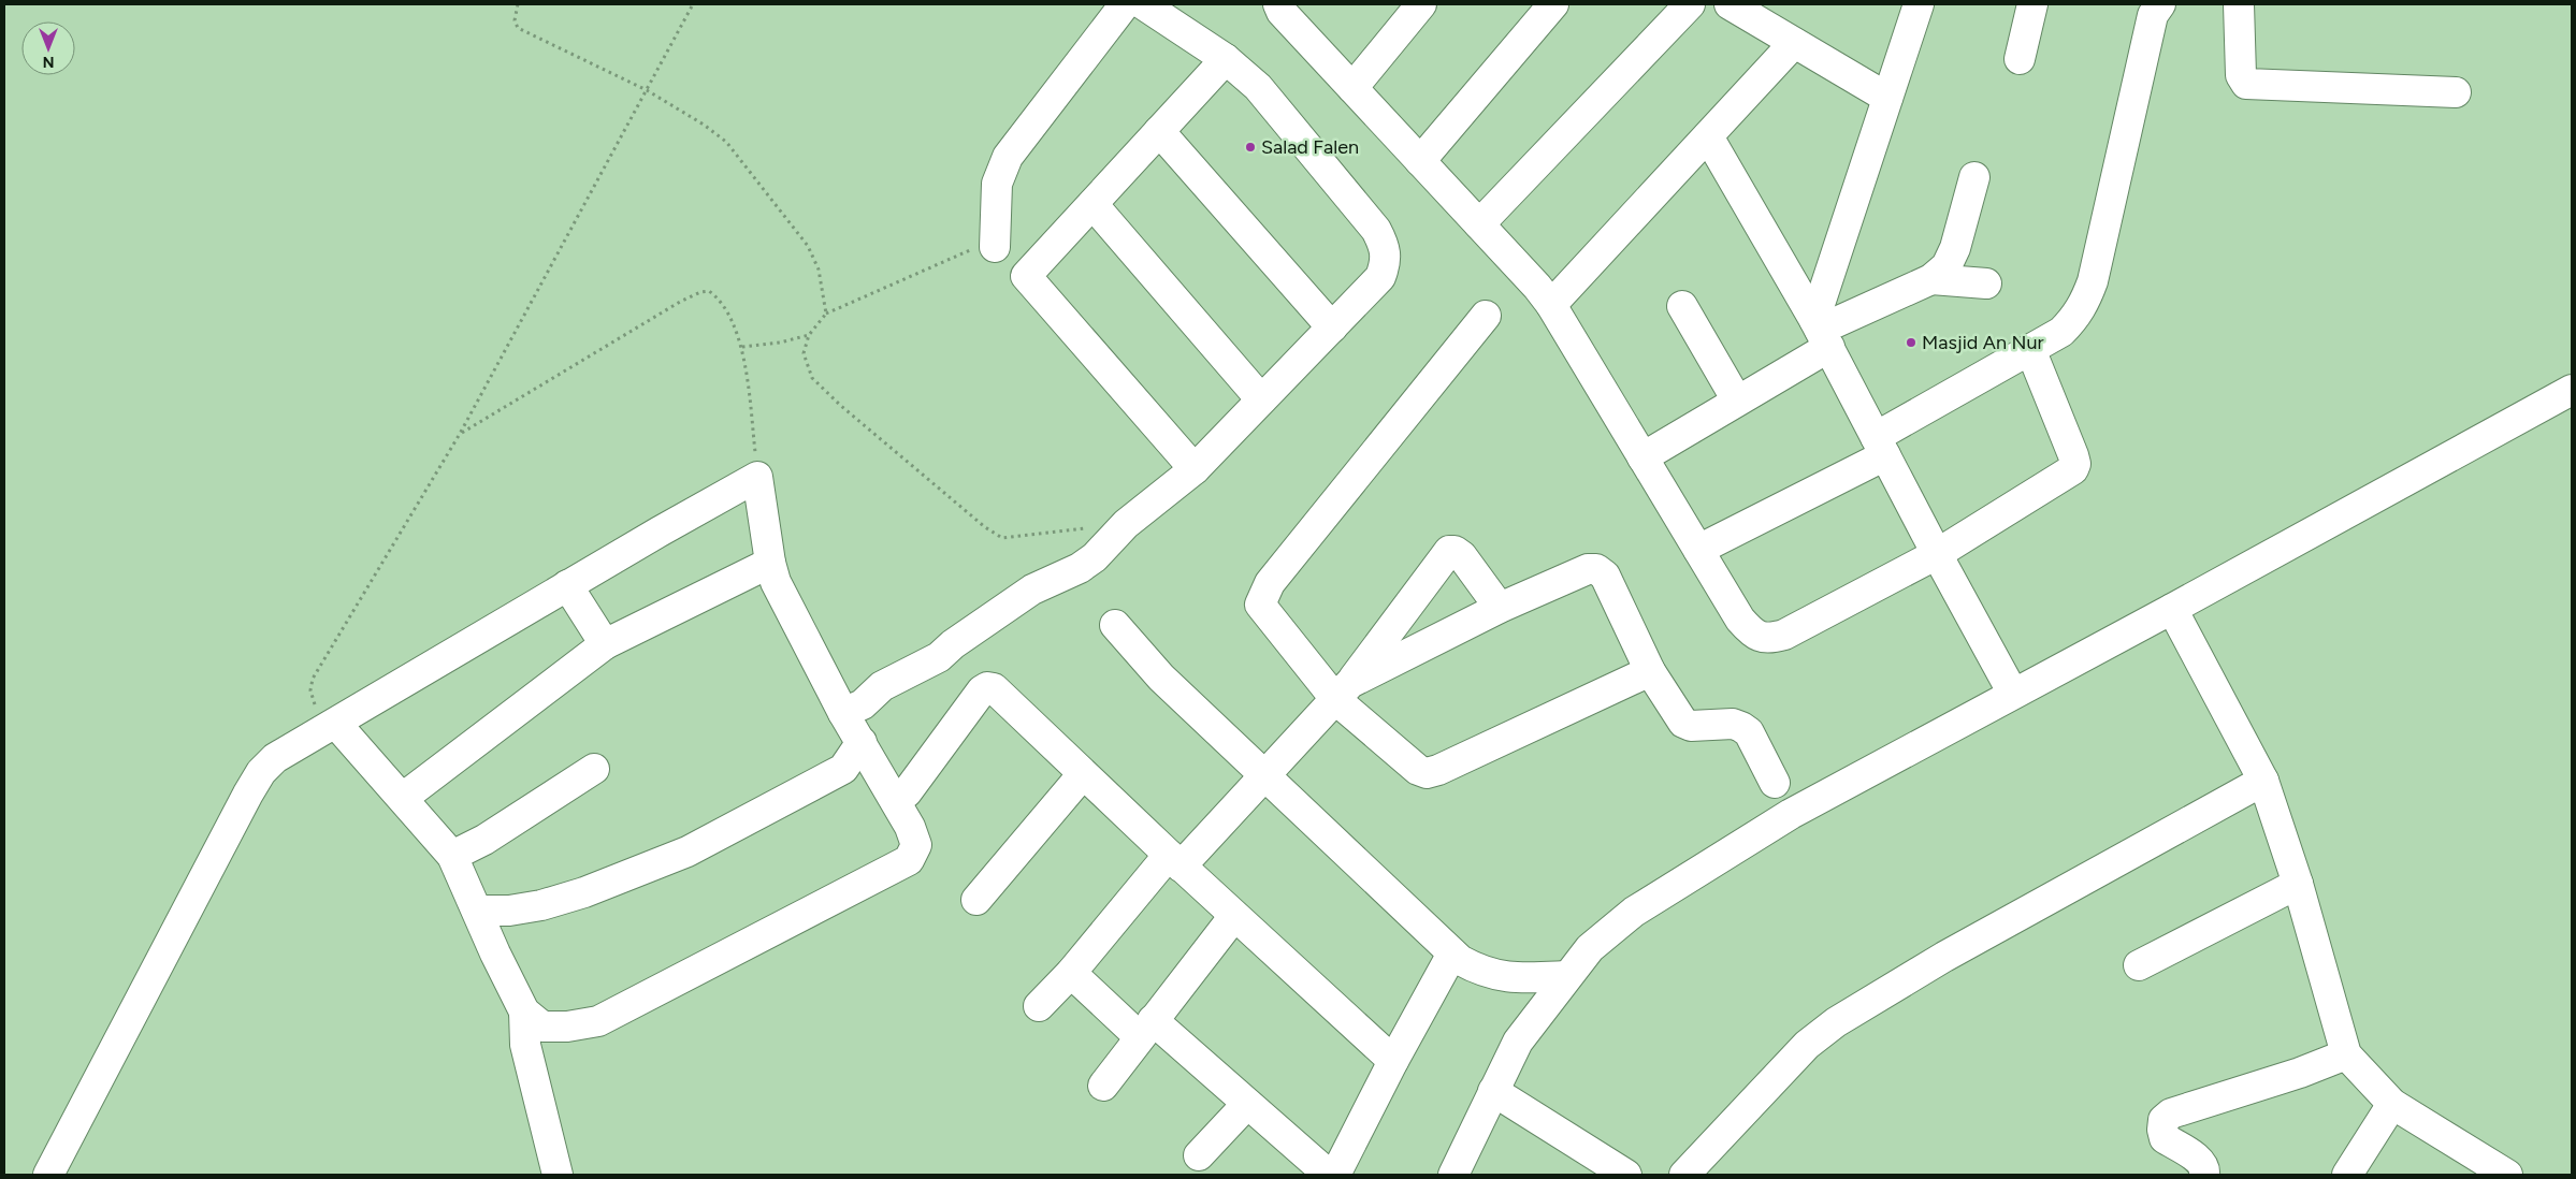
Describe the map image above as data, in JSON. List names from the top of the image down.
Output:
{
  "places": ["Salad Falen", "Masjid An Nur"],
  "north": "bottom"
}
